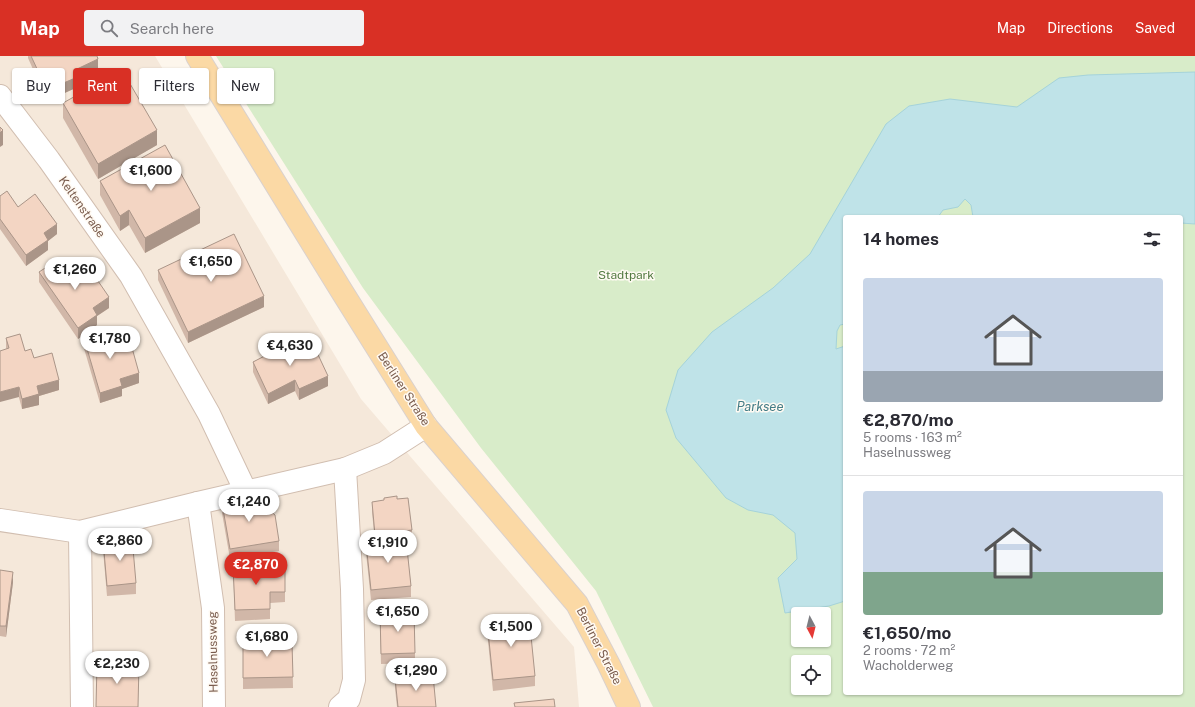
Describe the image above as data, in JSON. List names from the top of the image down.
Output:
{
  "streets": {
    "main road": ["Berliner Straße"],
    "street": ["Keltenstraße", "Haselnussweg"]
  },
  "water": ["Parksee"],
  "parks": ["Stadtpark"],
  "north": "bottom",
  "page": {
    "header": "Map",
    "search": "Search here",
    "nav": ["Map", "Directions", "Saved"],
    "chip": [
      "Buy",
      "Rent",
      "Filters",
      "New"
    ],
    "price": [
      "€1,600",
      "€1,650",
      "€1,260",
      "€1,780",
      "€4,630",
      "€1,240",
      "€2,860",
      "€1,910",
      "€2,870",
      "€1,650",
      "€1,500",
      "€1,680",
      "€2,230",
      "€1,290"
    ],
    "heading": "14 homes",
    "list": [
      {
        "name": "€2,870/mo",
        "note": "5 rooms · 163 m² · Haselnussweg"
      },
      {
        "name": "€1,650/mo",
        "note": "2 rooms · 72 m² · Wacholderweg"
      }
    ]
  }
}
